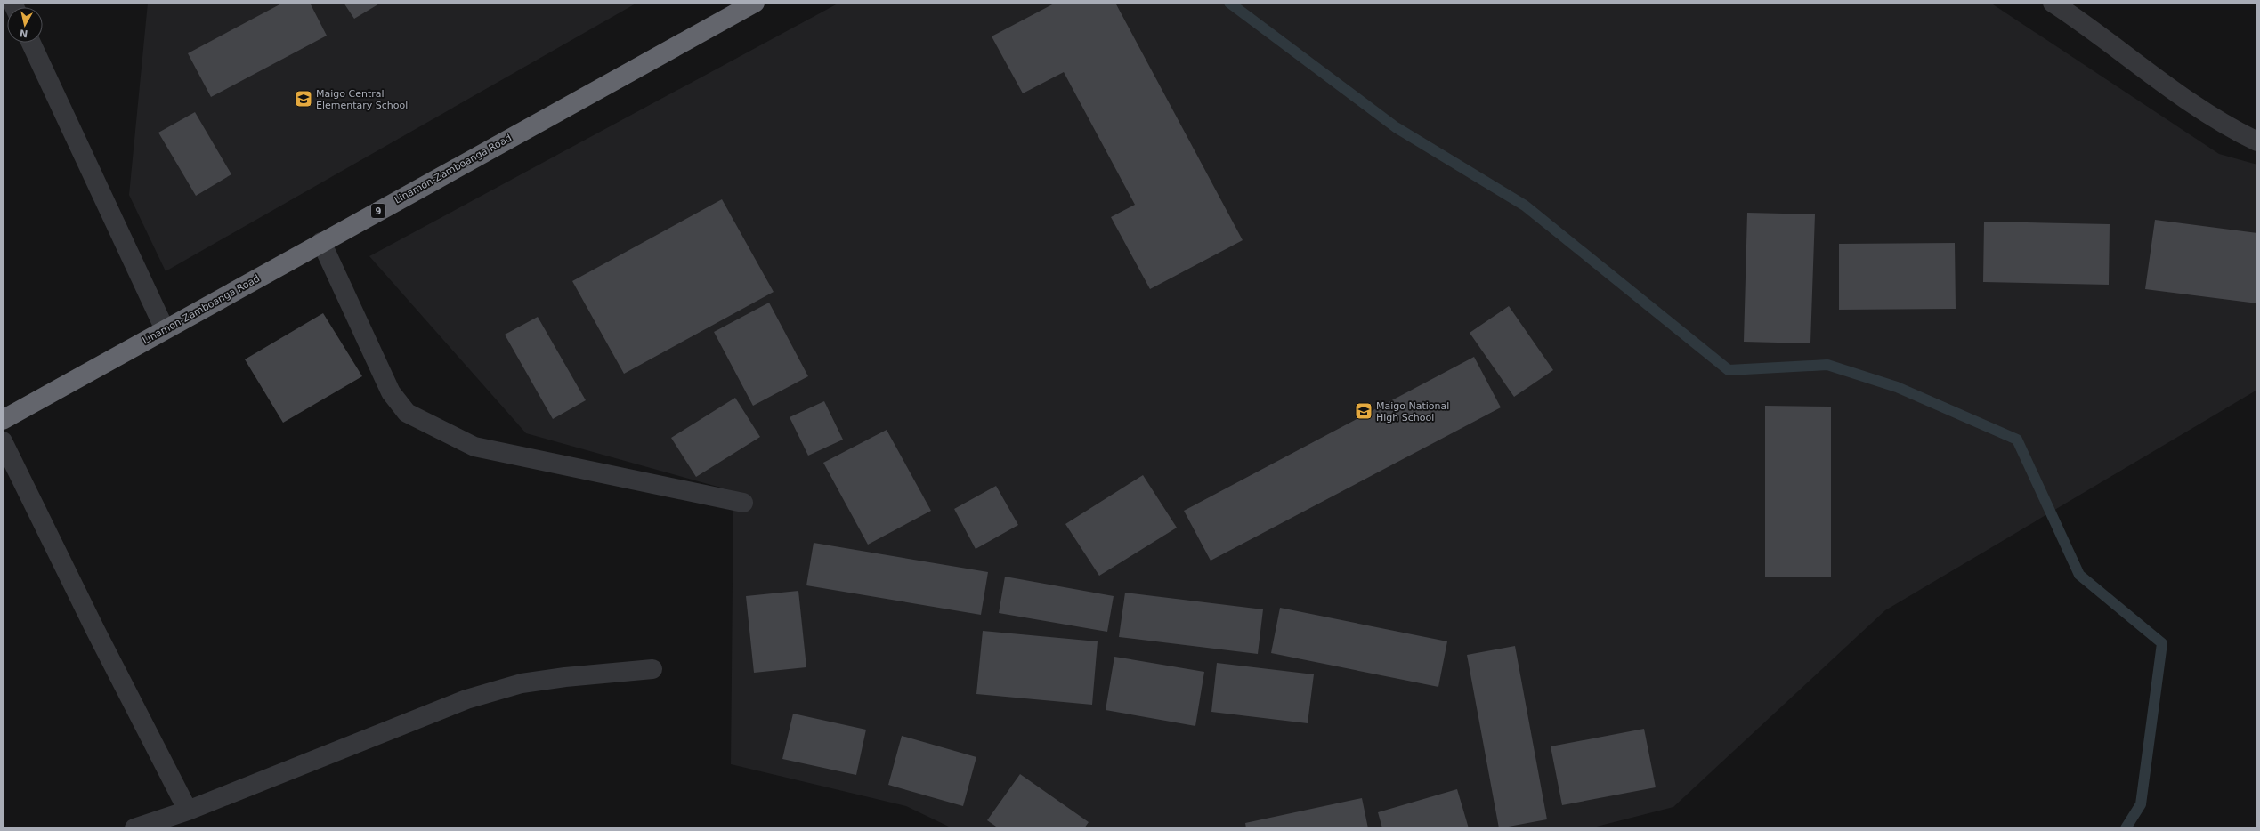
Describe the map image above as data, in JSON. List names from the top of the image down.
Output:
{
  "streets": {
    "highway": ["Linamon-Zamboanga Road", "9"]
  },
  "places": {
    "school or university": ["Maigo Central Elementary School", "Maigo National High School"]
  },
  "north": "bottom"
}
